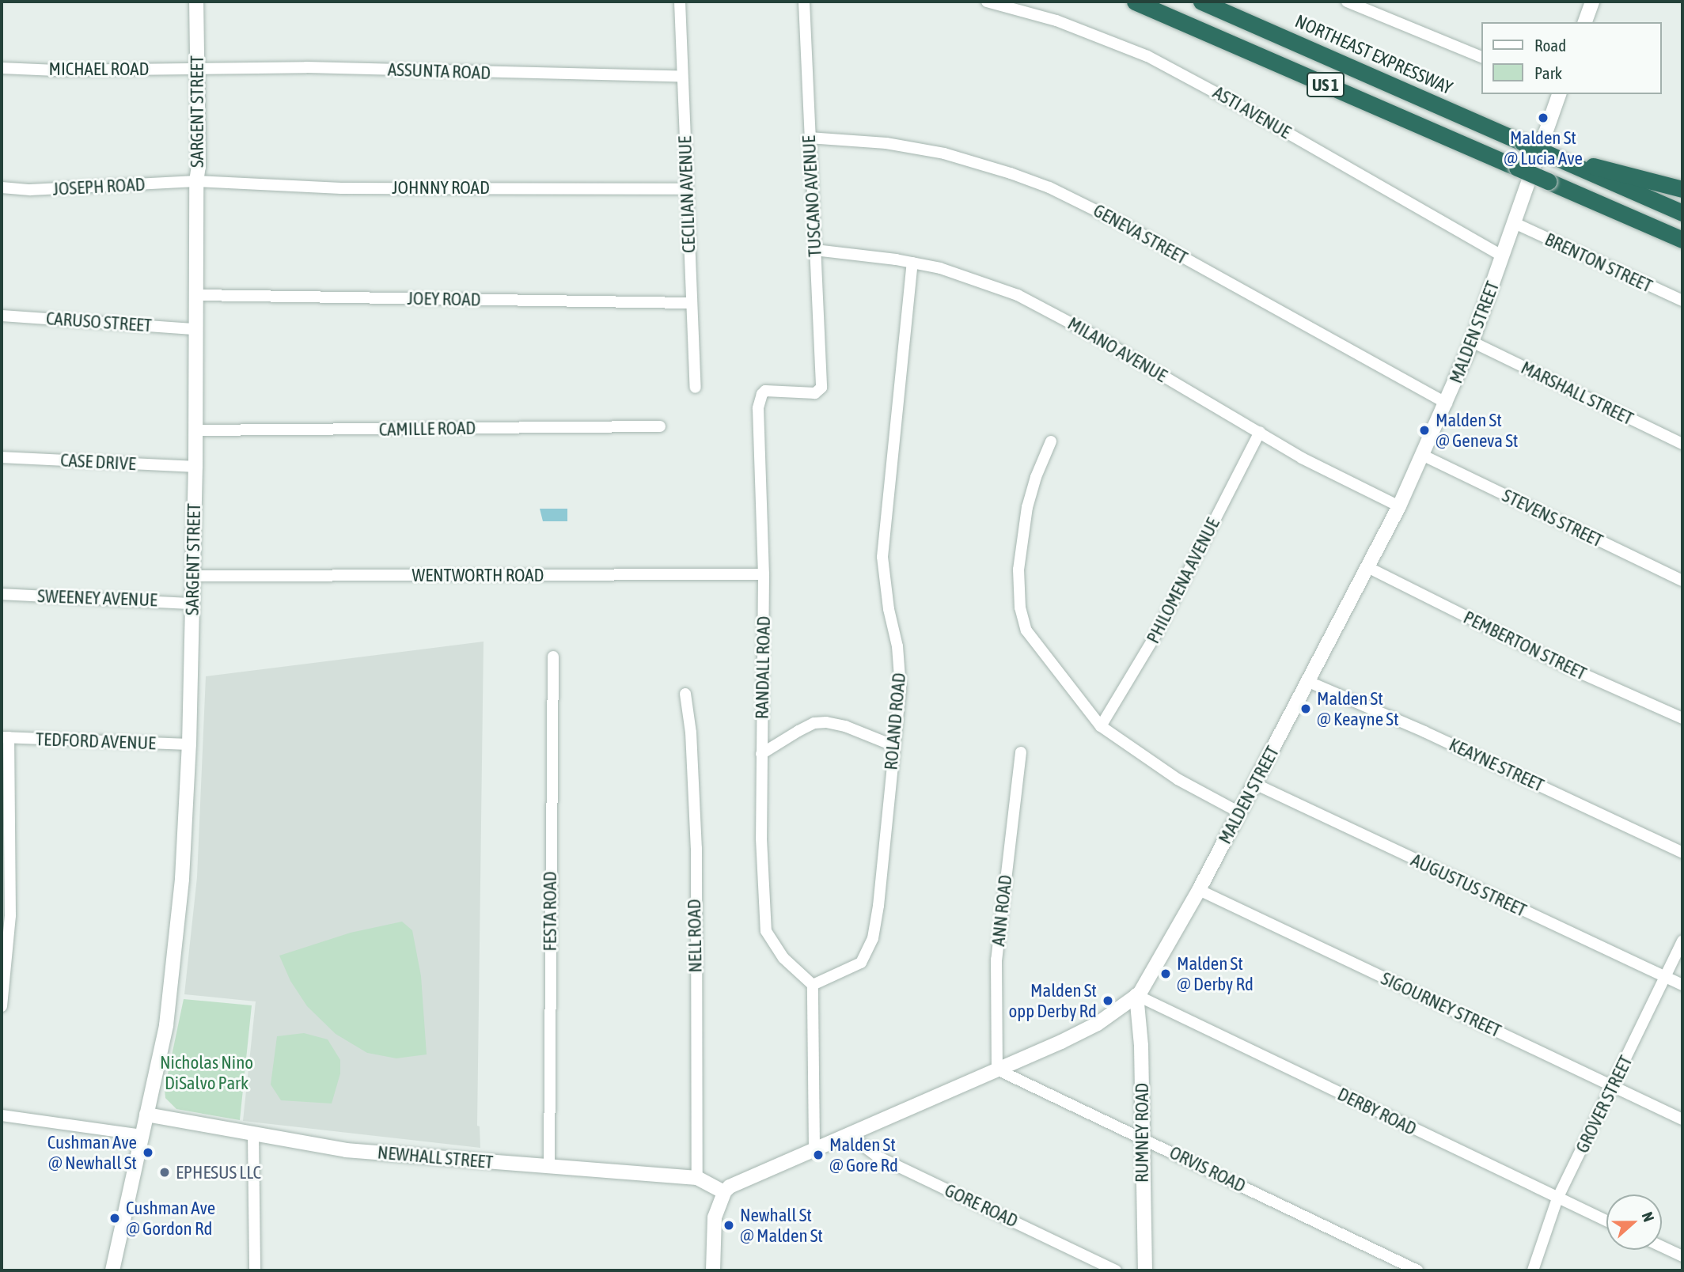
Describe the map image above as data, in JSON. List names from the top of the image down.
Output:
{
  "streets": {
    "highway": ["NORTHEAST EXPRESSWAY", "US 1"],
    "street": [
      "MICHAEL ROAD",
      "ASSUNTA ROAD",
      "SARGENT STREET",
      "ASTI AVENUE",
      "JOSEPH ROAD",
      "JOHNNY ROAD",
      "CECILIAN AVENUE",
      "TUSCANO AVENUE",
      "GENEVA STREET",
      "BRENTON STREET",
      "JOEY ROAD",
      "CARUSO STREET",
      "MALDEN STREET",
      "MILANO AVENUE",
      "MARSHALL STREET",
      "CAMILLE ROAD",
      "CASE DRIVE",
      "STEVENS STREET",
      "WENTWORTH ROAD",
      "PHILOMENA AVENUE",
      "SWEENEY AVENUE",
      "PEMBERTON STREET",
      "RANDALL ROAD",
      "ROLAND ROAD",
      "TEDFORD AVENUE",
      "KEAYNE STREET",
      "AUGUSTUS STREET",
      "ANN ROAD",
      "FESTA ROAD",
      "NELL ROAD",
      "SIGOURNEY STREET",
      "GROVER STREET",
      "DERBY ROAD",
      "RUMNEY ROAD",
      "NEWHALL STREET",
      "ORVIS ROAD",
      "GORE ROAD"
    ]
  },
  "crossings": [
    ["MICHAEL ROAD", "ASSUNTA ROAD"],
    ["MICHAEL ROAD", "SARGENT STREET"],
    ["ASSUNTA ROAD", "SARGENT STREET"],
    ["ASSUNTA ROAD", "CECILIAN AVENUE"],
    ["SARGENT STREET", "JOSEPH ROAD"],
    ["SARGENT STREET", "JOHNNY ROAD"],
    ["SARGENT STREET", "JOEY ROAD"],
    ["SARGENT STREET", "CARUSO STREET"],
    ["SARGENT STREET", "CAMILLE ROAD"],
    ["SARGENT STREET", "CASE DRIVE"],
    ["SARGENT STREET", "WENTWORTH ROAD"],
    ["SARGENT STREET", "SWEENEY AVENUE"],
    ["SARGENT STREET", "TEDFORD AVENUE"],
    ["SARGENT STREET", "NEWHALL STREET"],
    ["ASTI AVENUE", "MALDEN STREET"],
    ["JOSEPH ROAD", "JOHNNY ROAD"],
    ["JOHNNY ROAD", "CECILIAN AVENUE"],
    ["CECILIAN AVENUE", "JOEY ROAD"],
    ["TUSCANO AVENUE", "GENEVA STREET"],
    ["TUSCANO AVENUE", "MILANO AVENUE"],
    ["TUSCANO AVENUE", "RANDALL ROAD"],
    ["GENEVA STREET", "MALDEN STREET"],
    ["BRENTON STREET", "MALDEN STREET"],
    ["MALDEN STREET", "MILANO AVENUE"],
    ["MALDEN STREET", "MARSHALL STREET"],
    ["MALDEN STREET", "STEVENS STREET"],
    ["MALDEN STREET", "PEMBERTON STREET"],
    ["MALDEN STREET", "KEAYNE STREET"],
    ["MALDEN STREET", "AUGUSTUS STREET"],
    ["MALDEN STREET", "ANN ROAD"],
    ["MALDEN STREET", "SIGOURNEY STREET"],
    ["MALDEN STREET", "DERBY ROAD"],
    ["MALDEN STREET", "RUMNEY ROAD"],
    ["MALDEN STREET", "NEWHALL STREET"],
    ["MALDEN STREET", "ORVIS ROAD"],
    ["MALDEN STREET", "GORE ROAD"],
    ["MILANO AVENUE", "PHILOMENA AVENUE"],
    ["MILANO AVENUE", "ROLAND ROAD"],
    ["WENTWORTH ROAD", "RANDALL ROAD"],
    ["RANDALL ROAD", "ROLAND ROAD"],
    ["AUGUSTUS STREET", "GROVER STREET"],
    ["ANN ROAD", "ORVIS ROAD"],
    ["FESTA ROAD", "NEWHALL STREET"],
    ["NELL ROAD", "NEWHALL STREET"],
    ["SIGOURNEY STREET", "GROVER STREET"],
    ["GROVER STREET", "DERBY ROAD"],
    ["DERBY ROAD", "RUMNEY ROAD"],
    ["RUMNEY ROAD", "ORVIS ROAD"]
  ],
  "parks": ["Nicholas Nino DiSalvo Park"],
  "places": [
    "Malden St @ Lucia Ave",
    "Malden St @ Geneva St",
    "Malden St @ Keayne St",
    "Malden St @ Derby Rd",
    "Malden St opp Derby Rd",
    "Cushman Ave @ Newhall St",
    "Malden St @ Gore Rd",
    "EPHESUS LLC",
    "Cushman Ave @ Gordon Rd",
    "Newhall St @ Malden St"
  ],
  "legend": ["Road", "Park"],
  "north": "right"
}
